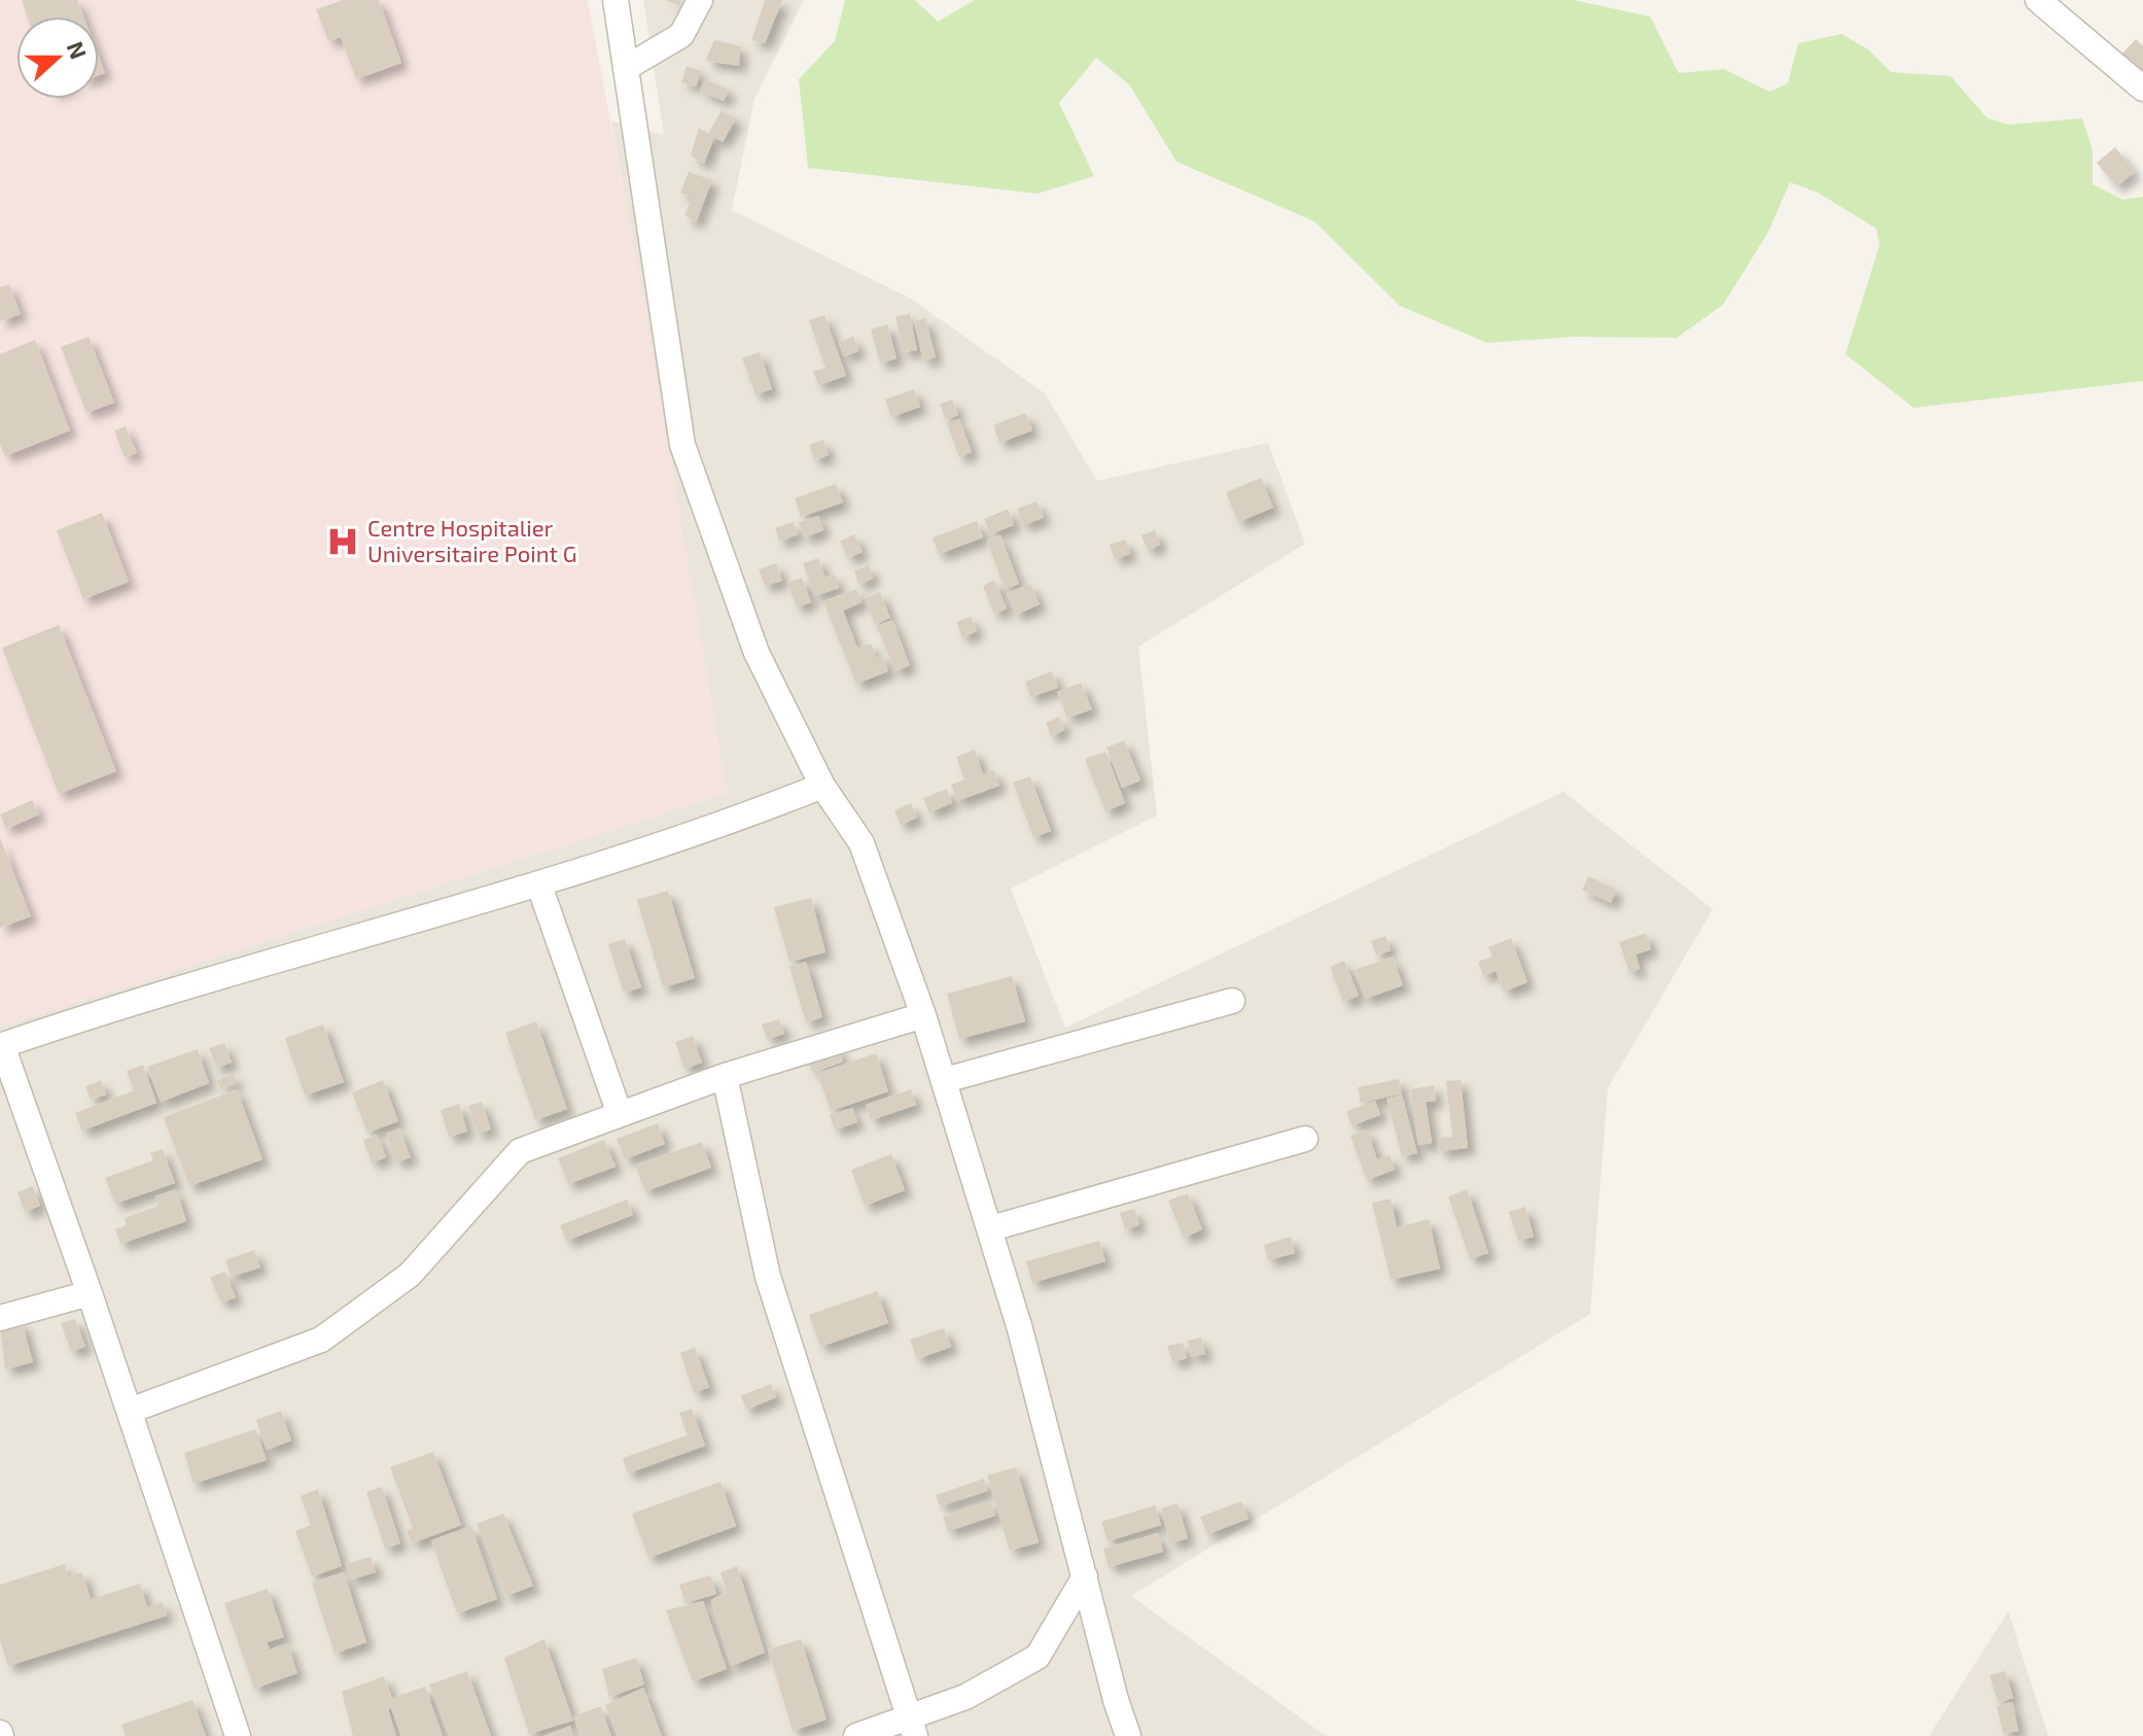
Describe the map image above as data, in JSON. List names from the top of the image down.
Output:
{
  "places": {
    "hospital": ["Centre Hospitalier Universitaire Point G"]
  },
  "north": "right"
}
